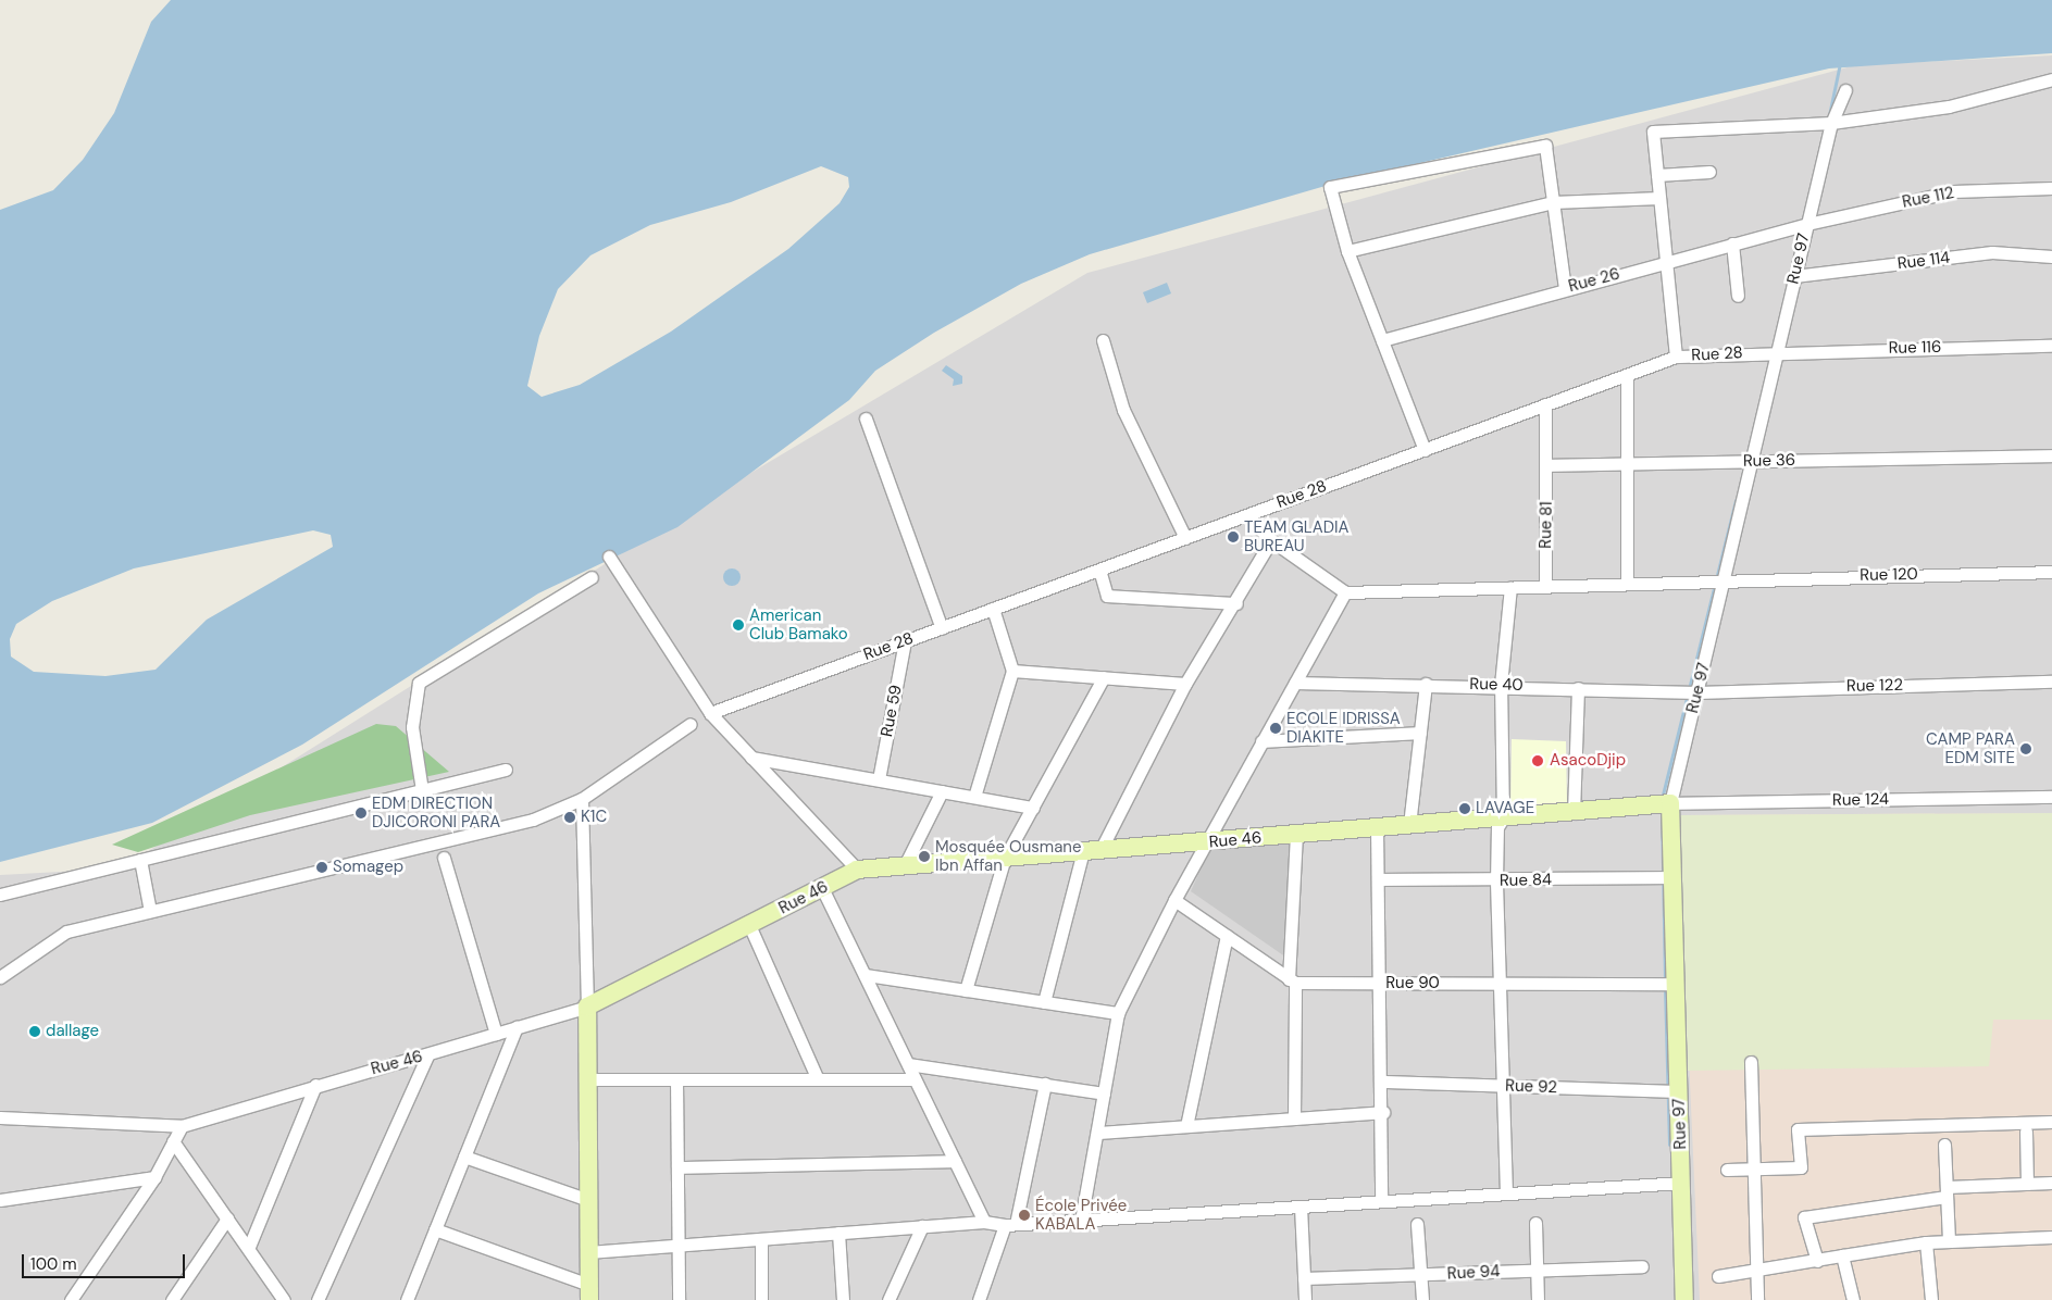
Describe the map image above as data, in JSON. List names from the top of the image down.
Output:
{
  "streets": {
    "street": [
      "Rue 112",
      "Rue 97",
      "Rue 114",
      "Rue 26",
      "Rue 116",
      "Rue 28",
      "Rue 36",
      "Rue 81",
      "Rue 120",
      "Rue 40",
      "Rue 122",
      "Rue 59",
      "Rue 124",
      "Rue 46",
      "Rue 84",
      "Rue 90",
      "Rue 92",
      "Rue 94"
    ]
  },
  "crossings": [
    ["Rue 112", "Rue 97"],
    ["Rue 112", "Rue 26"],
    ["Rue 97", "Rue 114"],
    ["Rue 97", "Rue 26"],
    ["Rue 97", "Rue 116"],
    ["Rue 97", "Rue 28"],
    ["Rue 97", "Rue 36"],
    ["Rue 97", "Rue 120"],
    ["Rue 97", "Rue 40"],
    ["Rue 97", "Rue 122"],
    ["Rue 97", "Rue 124"],
    ["Rue 97", "Rue 46"],
    ["Rue 97", "Rue 84"],
    ["Rue 97", "Rue 90"],
    ["Rue 97", "Rue 92"],
    ["Rue 116", "Rue 28"],
    ["Rue 28", "Rue 59"],
    ["Rue 36", "Rue 81"],
    ["Rue 81", "Rue 120"],
    ["Rue 40", "Rue 122"],
    ["Rue 124", "Rue 46"]
  ],
  "places": [
    "TEAM GLADIA BUREAU",
    "American Club Bamako",
    "ECOLE IDRISSA DIAKITE",
    "CAMP PARA EDM SITE",
    "AsacoDjip",
    "LAVAGE",
    "EDM DIRECTION DJICORONI PARA",
    "K1C",
    "Mosquée Ousmane Ibn Affan",
    "Somagep",
    "dallage",
    "École Privée KABALA"
  ],
  "scale_bar": "100 m"
}
